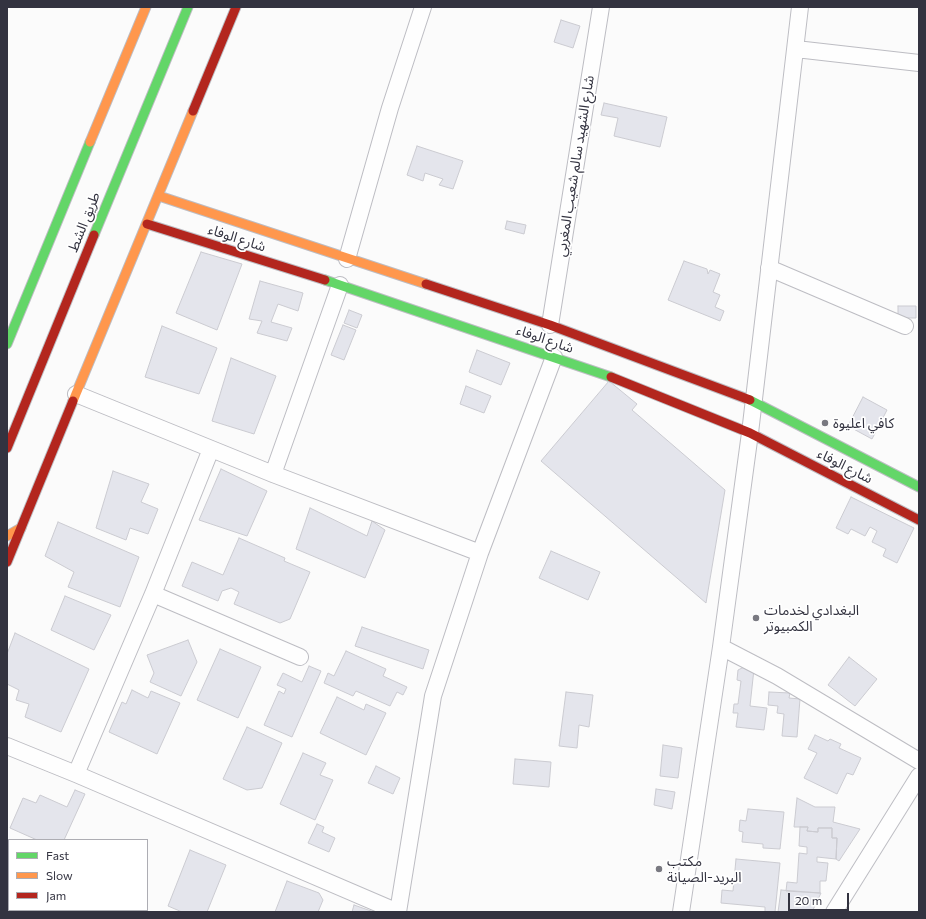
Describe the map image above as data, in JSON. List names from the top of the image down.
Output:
{
  "streets": {
    "street": ["شارع الشهيد سالم شعيب المغربي", "طريق الشط", "شارع الوفاء"]
  },
  "crossings": [
    ["شارع الشهيد سالم شعيب المغربي", "شارع الوفاء"]
  ],
  "places": ["كافي اعليوة", "البغدادي لخدمات الكمبيوتر", "مكتب البريد-الصيانة"],
  "legend": ["Fast", "Slow", "Jam"],
  "scale_bar": "20 m"
}
